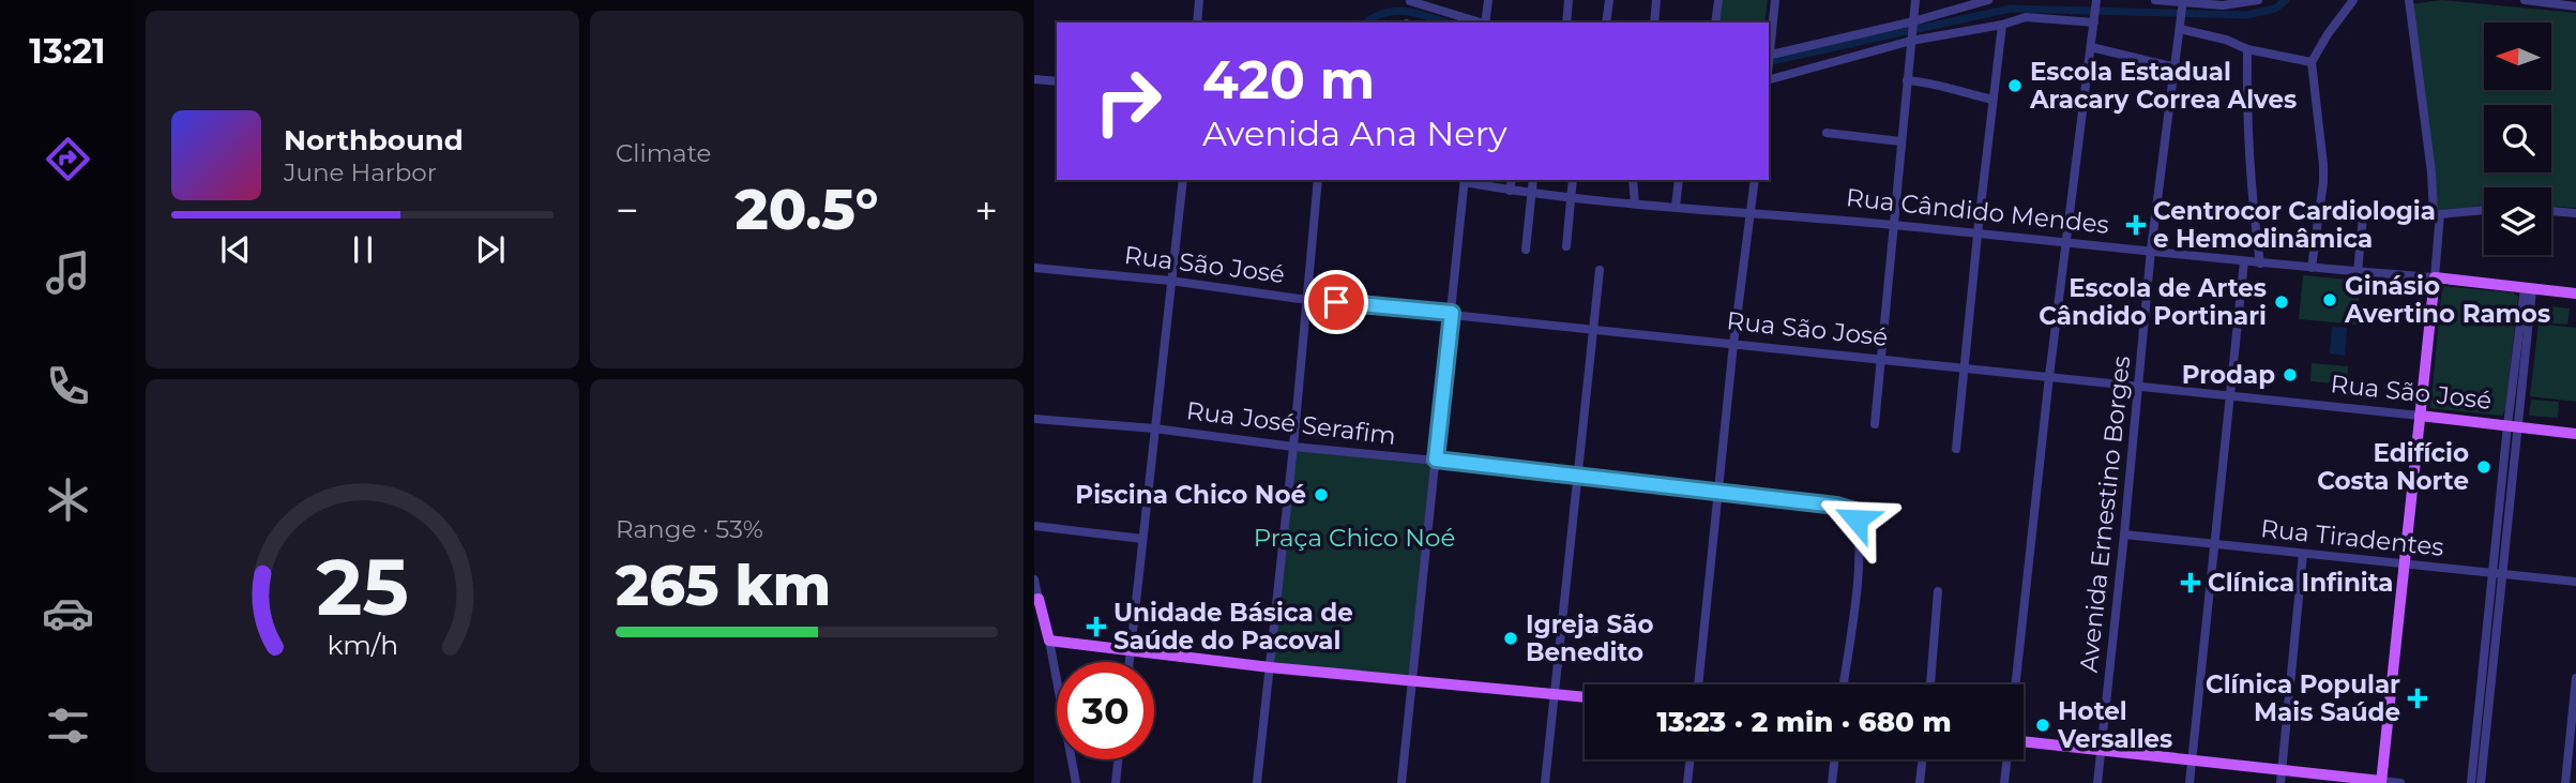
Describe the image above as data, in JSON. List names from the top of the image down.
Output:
{
  "streets": {
    "main road": ["Rua Cândido Mendes", "Rua São José"],
    "street": ["Rua José Serafim", "Avenida Ernestino Borges", "Rua Tiradentes"]
  },
  "crossings": [
    ["Rua Cândido Mendes", "Avenida Ernestino Borges"],
    ["Rua São José", "Avenida Ernestino Borges"],
    ["Avenida Ernestino Borges", "Rua Tiradentes"]
  ],
  "parks": ["Praça Chico Noé"],
  "places": {
    "other": [
      "Escola Estadual Aracary Correa Alves",
      "Ginásio Avertino Ramos",
      "Escola de Artes Cândido Portinari",
      "Prodap",
      "Edifício Costa Norte",
      "Piscina Chico Noé",
      "Igreja São Benedito",
      "Hotel Versalles"
    ],
    "health": [
      "Centrocor Cardiologia e Hemodinâmica",
      "Clínica Infinita",
      "Unidade Básica de Saúde do Pacoval",
      "Clínica Popular Mais Saúde"
    ]
  },
  "north": "left",
  "page": {
    "tabs": "13:21",
    "tile": [
      "Climate",
      ["Range · 53%", "265 km"]
    ],
    "turn": ["420 m", "Avenida Ana Nery"],
    "song": ["Northbound", "June Harbor"],
    "heat": ["−", "20.5°", "+"],
    "limit": "30",
    "trip": "13:23 · 2 min · 680 m",
    "gauge": ["25", "km/h"]
  }
}
